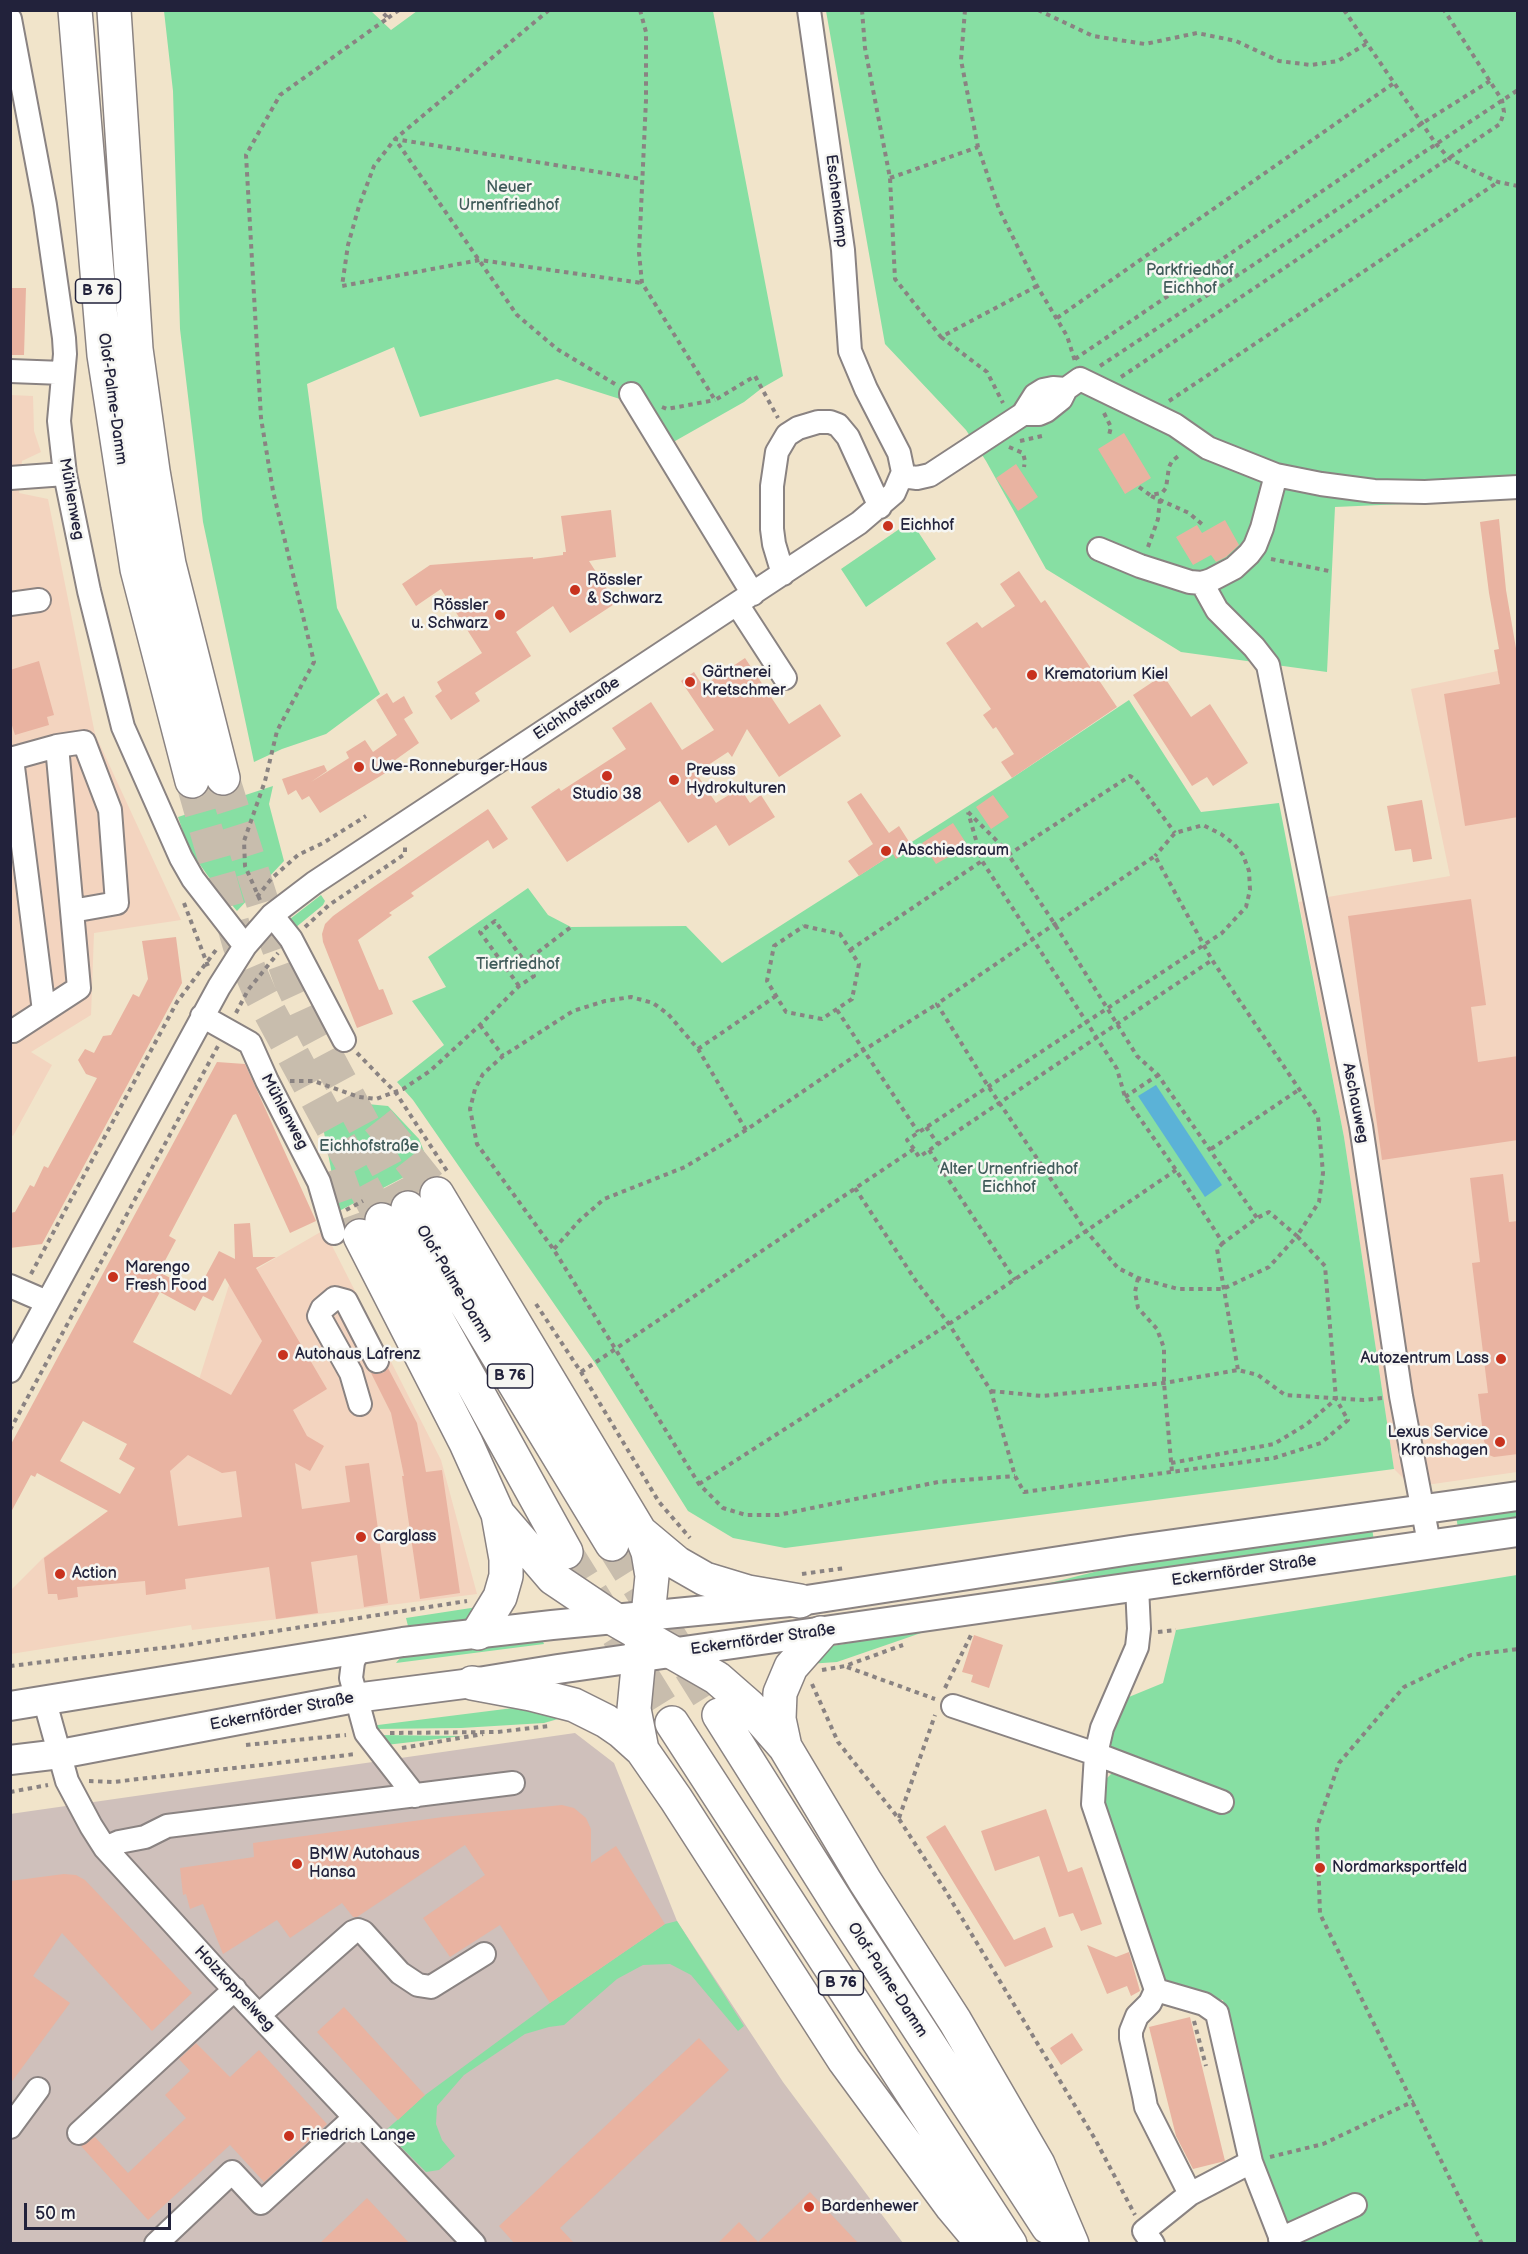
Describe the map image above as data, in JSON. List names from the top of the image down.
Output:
{
  "streets": {
    "highway": ["B 76", "Olof-Palme-Damm"],
    "main road": ["Eckernförder Straße"],
    "street": [
      "Eschenkamp",
      "Mühlenweg",
      "Eichhofstraße",
      "Aschauweg",
      "Holzkoppelweg"
    ]
  },
  "crossings": [
    ["Eschenkamp", "Eichhofstraße"],
    ["Olof-Palme-Damm", "Mühlenweg"],
    ["Mühlenweg", "Eichhofstraße"],
    ["Aschauweg", "Eckernförder Straße"],
    ["Eckernförder Straße", "Holzkoppelweg"]
  ],
  "parks": [
    "Neuer Urnenfriedhof",
    "Parkfriedhof Eichhof",
    "Tierfriedhof",
    "Eichhofstraße",
    "Alter Urnenfriedhof Eichhof"
  ],
  "places": [
    "Eichhof",
    "Rössler & Schwarz",
    "Rössler u. Schwarz",
    "Krematorium Kiel",
    "Gärtnerei Kretschmer",
    "Uwe-Ronneburger-Haus",
    "Studio 38",
    "Preuss Hydrokulturen",
    "Abschiedsraum",
    "Marengo Fresh Food",
    "Autohaus Lafrenz",
    "Autozentrum Lass",
    "Lexus Service Kronshagen",
    "Carglass",
    "Action",
    "BMW Autohaus Hansa",
    "Nordmarksportfeld",
    "Friedrich Lange",
    "Bardenhewer"
  ],
  "scale_bar": "50 m"
}
